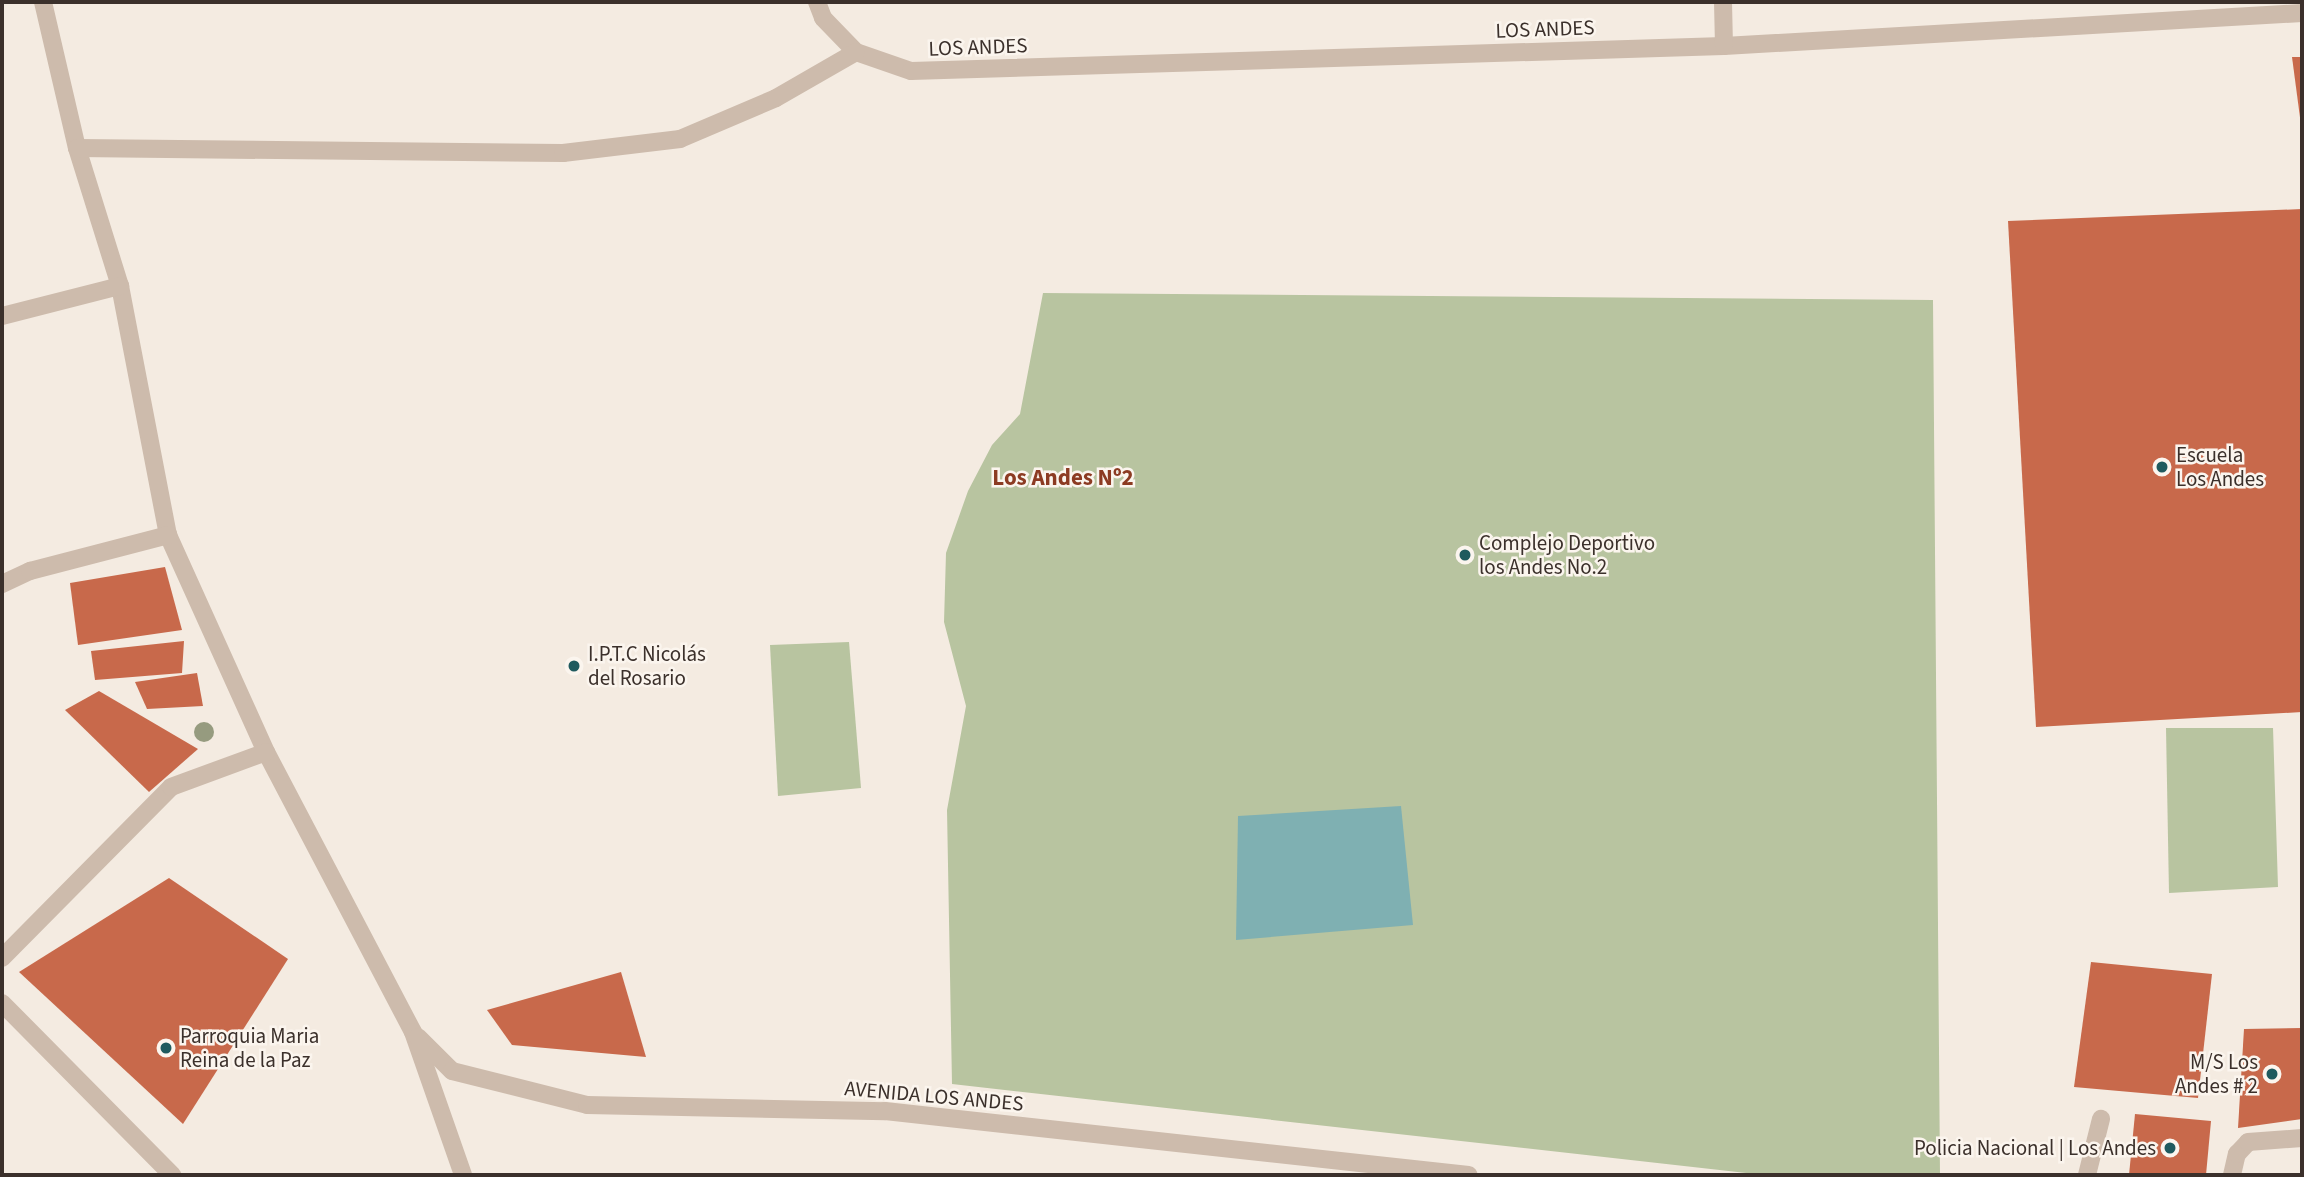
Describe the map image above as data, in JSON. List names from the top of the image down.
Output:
{
  "streets": {
    "street": ["LOS ANDES", "AVENIDA LOS ANDES"]
  },
  "districts": ["Los Andes Nº2"],
  "places": [
    "Escuela Los Andes",
    "Complejo Deportivo los Andes No.2",
    "I.P.T.C Nicolás del Rosario",
    "Parroquia Maria Reina de la Paz",
    "M/S Los Andes # 2",
    "Policia Nacional | Los Andes"
  ]
}
